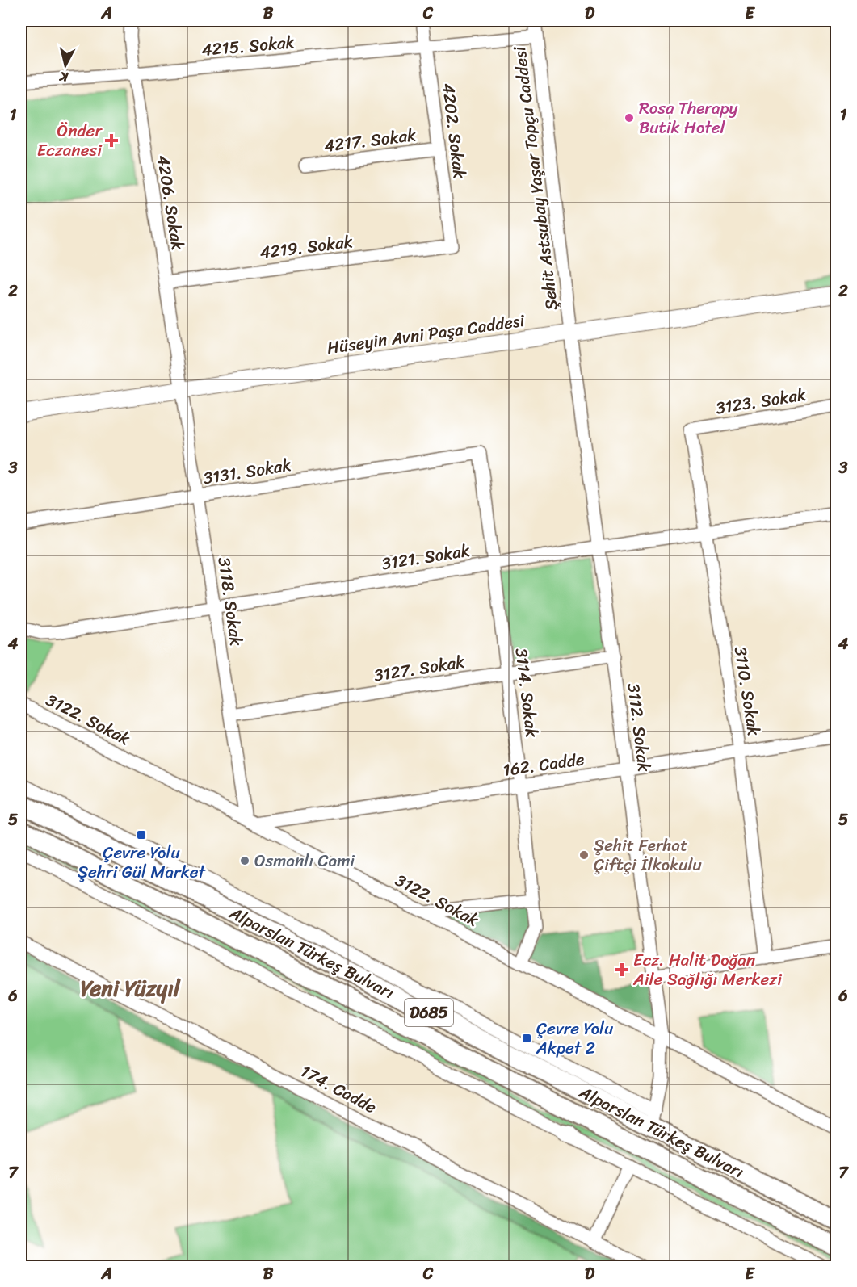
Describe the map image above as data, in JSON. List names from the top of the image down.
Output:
{
  "streets": {
    "highway": ["Alparslan Türkeş Bulvarı", "D685"],
    "main road": ["Hüseyin Avni Paşa Caddesi"],
    "street": [
      "4215. Sokak",
      "4202. Sokak",
      "4217. Sokak",
      "Şehit Astsubay Yaşar Topçu Caddesi",
      "4206. Sokak",
      "4219. Sokak",
      "3123. Sokak",
      "3131. Sokak",
      "3121. Sokak",
      "3118. Sokak",
      "3127. Sokak",
      "3110. Sokak",
      "3114. Sokak",
      "3122. Sokak",
      "3112. Sokak",
      "162. Cadde",
      "174. Cadde"
    ]
  },
  "crossings": [
    ["4215. Sokak", "4202. Sokak"],
    ["4215. Sokak", "Şehit Astsubay Yaşar Topçu Caddesi"],
    ["4215. Sokak", "4206. Sokak"],
    ["4202. Sokak", "4217. Sokak"],
    ["4202. Sokak", "4219. Sokak"],
    ["Şehit Astsubay Yaşar Topçu Caddesi", "Hüseyin Avni Paşa Caddesi"],
    ["Şehit Astsubay Yaşar Topçu Caddesi", "3112. Sokak"],
    ["4206. Sokak", "4219. Sokak"],
    ["4206. Sokak", "Hüseyin Avni Paşa Caddesi"],
    ["4206. Sokak", "3118. Sokak"],
    ["Hüseyin Avni Paşa Caddesi", "3118. Sokak"],
    ["Hüseyin Avni Paşa Caddesi", "3112. Sokak"],
    ["3123. Sokak", "3110. Sokak"],
    ["3131. Sokak", "3118. Sokak"],
    ["3131. Sokak", "3114. Sokak"],
    ["3121. Sokak", "3118. Sokak"],
    ["3121. Sokak", "3110. Sokak"],
    ["3121. Sokak", "3114. Sokak"],
    ["3121. Sokak", "3112. Sokak"],
    ["3118. Sokak", "3127. Sokak"],
    ["3118. Sokak", "3122. Sokak"],
    ["3118. Sokak", "162. Cadde"],
    ["3127. Sokak", "3114. Sokak"],
    ["3127. Sokak", "3112. Sokak"],
    ["3110. Sokak", "162. Cadde"],
    ["3114. Sokak", "3122. Sokak"],
    ["3114. Sokak", "162. Cadde"],
    ["3122. Sokak", "3112. Sokak"],
    ["3122. Sokak", "162. Cadde"],
    ["3112. Sokak", "162. Cadde"],
    ["3112. Sokak", "Alparslan Türkeş Bulvarı"]
  ],
  "districts": ["Yeni Yüzyıl"],
  "places": {
    "other": ["Rosa Therapy Butik Hotel", "Şehit Ferhat Çiftçi İlkokulu", "Osmanlı Cami"],
    "health": ["Önder Eczanesi", "Ecz. Halit Doğan Aile Sağlığı Merkezi"],
    "transit": ["Çevre Yolu Şehri Gül Market", "Çevre Yolu Akpet 2"]
  },
  "north": "bottom",
  "grid": {
    "columns": [
      "A",
      "B",
      "C",
      "D",
      "E"
    ],
    "rows": [
      "1",
      "2",
      "3",
      "4",
      "5",
      "6",
      "7"
    ]
  }
}
